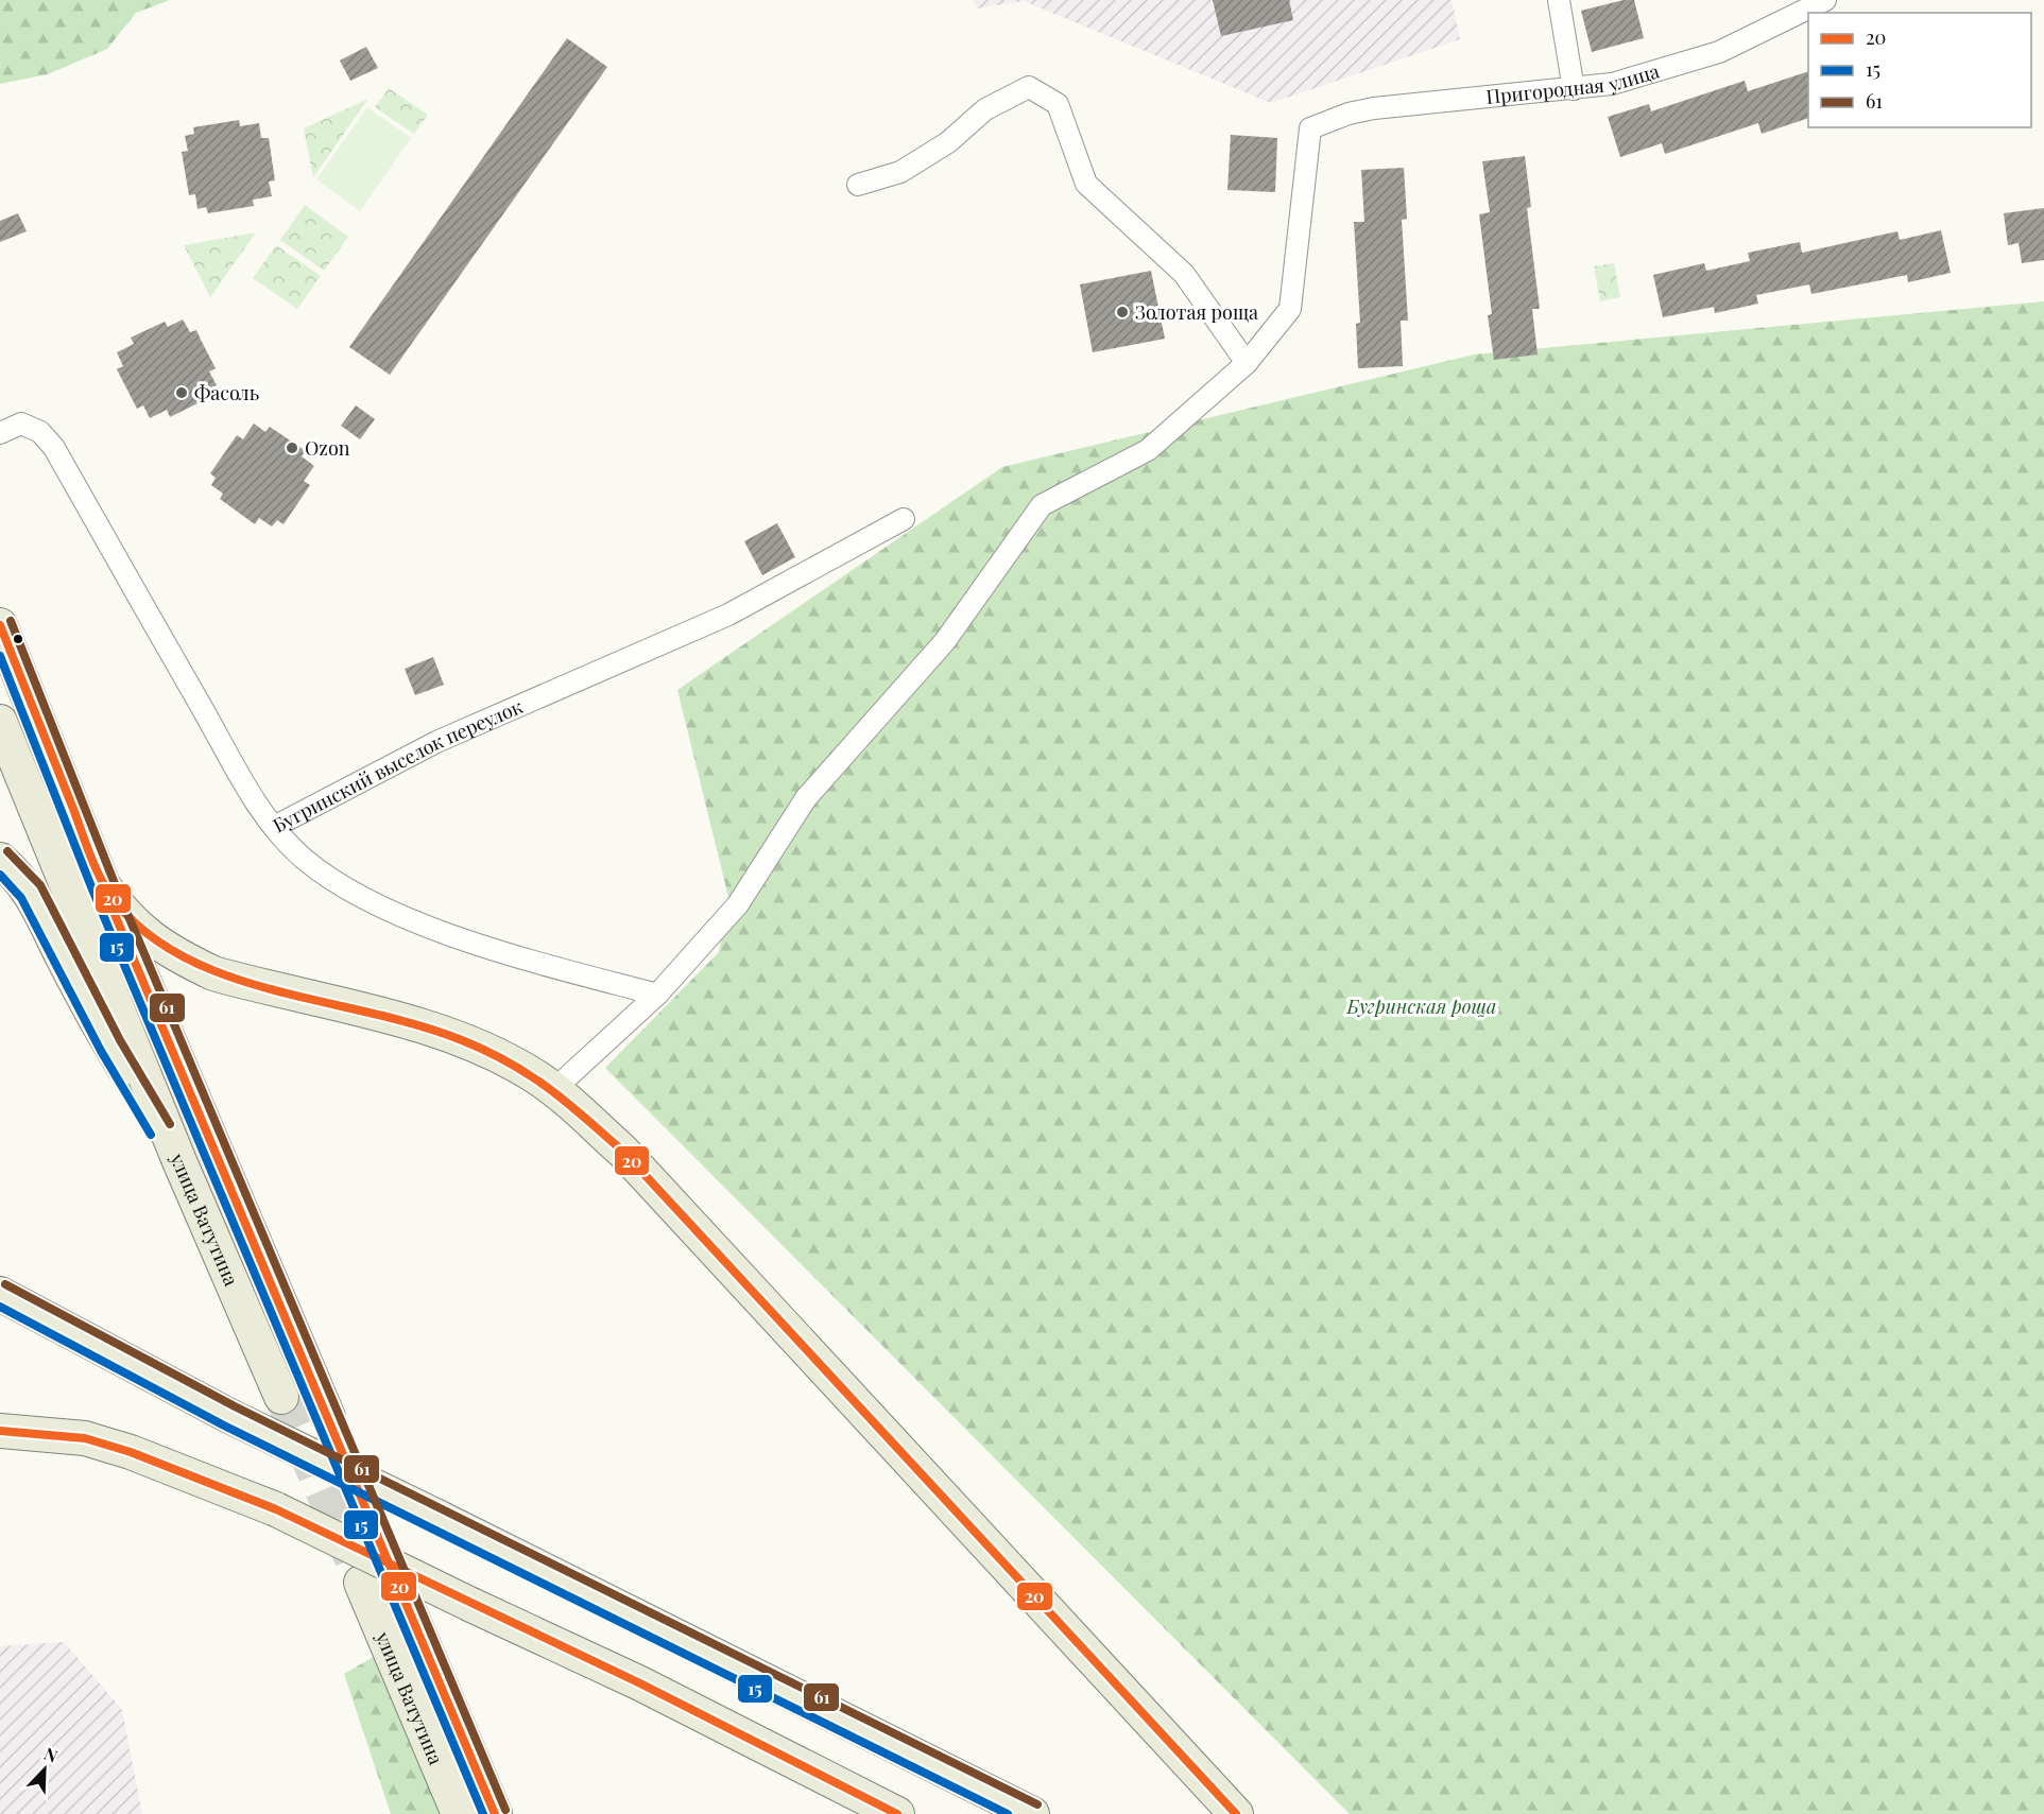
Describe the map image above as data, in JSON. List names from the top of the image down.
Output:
{
  "streets": {
    "main road": ["улица Ватутина"],
    "street": ["Пригородная улица", "Бугринский выселок переулок"]
  },
  "parks": ["Бугринская роща"],
  "places": ["Золотая роща", "Фасоль", "Ozon"],
  "lines": ["transit line 61", "transit line 20", "transit line 15"],
  "legend": ["20", "15", "61"],
  "north": "top right"
}
